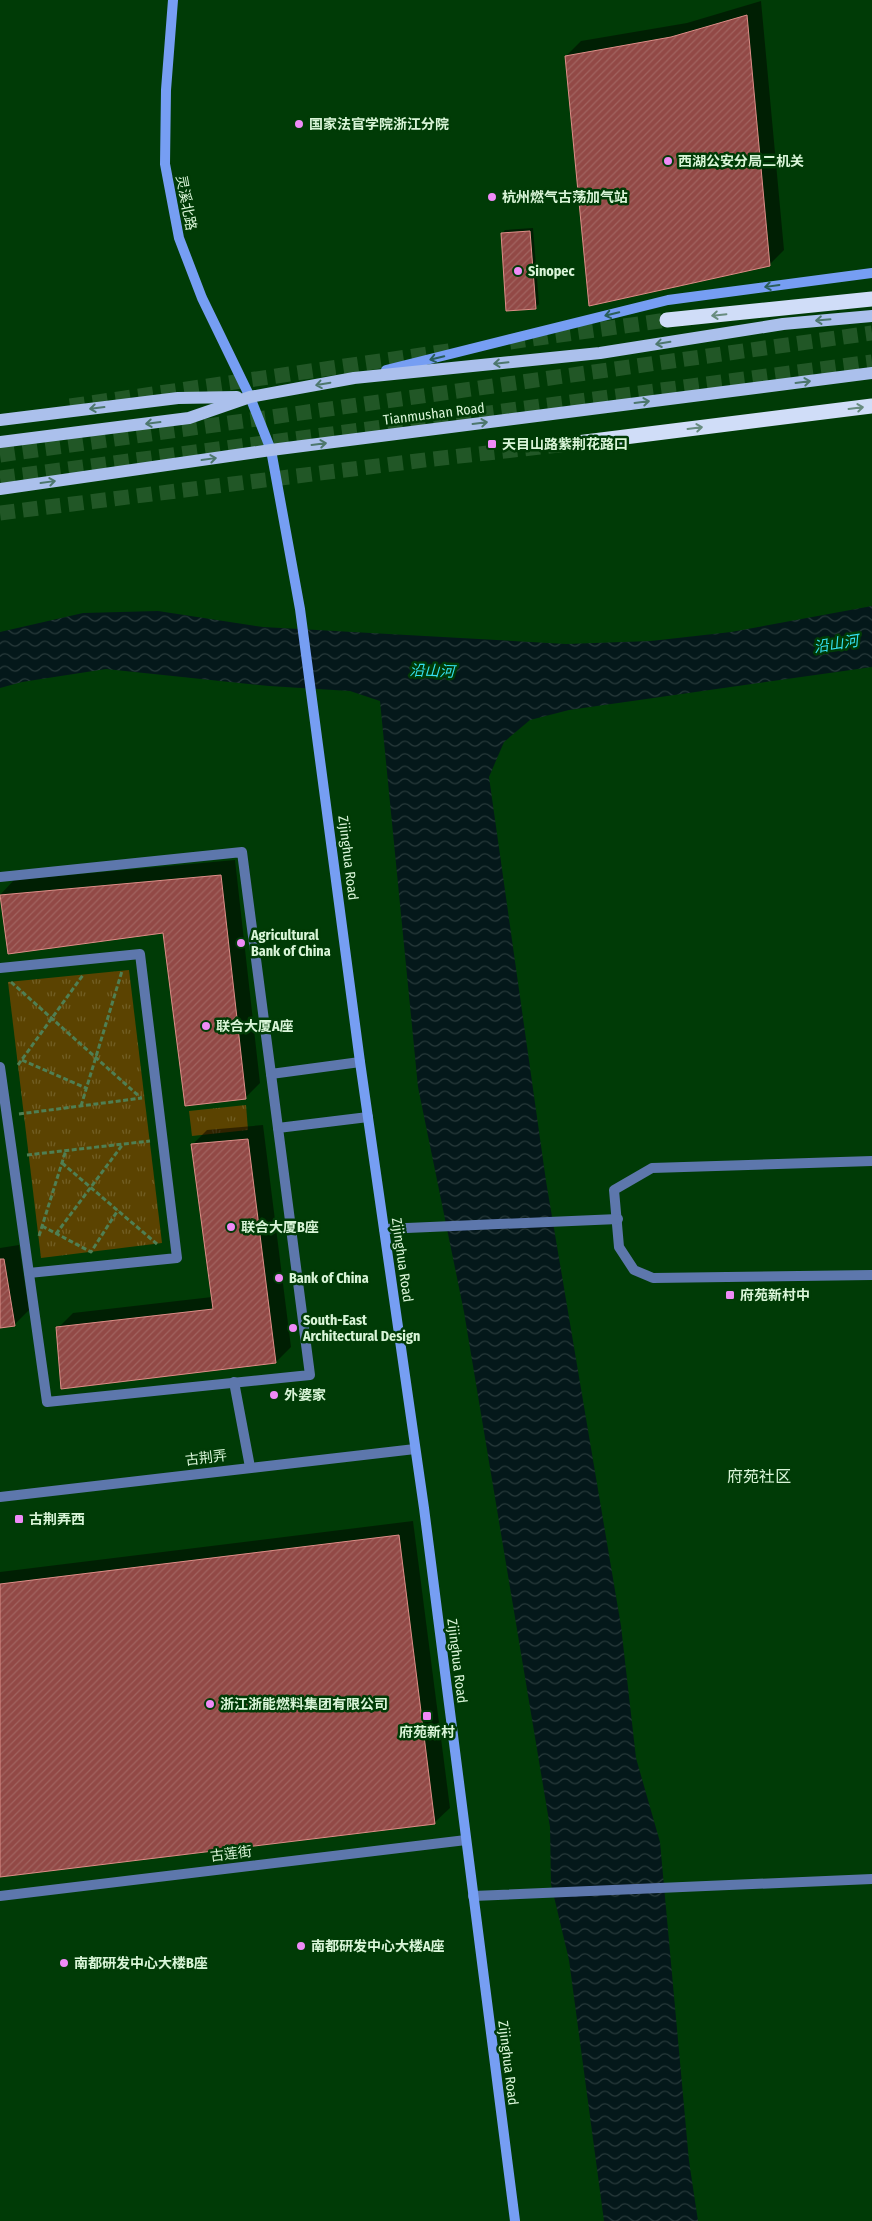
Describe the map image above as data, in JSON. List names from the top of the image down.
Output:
{
  "streets": {
    "main road": ["Tianmushan Road"],
    "street": [
      "灵溪北路",
      "Zijinghua Road",
      "古荆弄",
      "古莲街"
    ]
  },
  "crossings": [
    ["灵溪北路", "Zijinghua Road"],
    ["Tianmushan Road", "Zijinghua Road"],
    ["Zijinghua Road", "古荆弄"],
    ["Zijinghua Road", "古莲街"]
  ],
  "districts": ["府苑社区"],
  "water": ["沿山河"],
  "places": {
    "other": [
      "国家法官学院浙江分院",
      "西湖公安分局二机关",
      "杭州燃气古荡加气站",
      "Sinopec",
      "Agricultural Bank of China",
      "联合大厦A座",
      "联合大厦B座",
      "Bank of China",
      "South-East Architectural Design",
      "外婆家",
      "浙江浙能燃料集团有限公司",
      "南都研发中心大楼A座",
      "南都研发中心大楼B座"
    ],
    "transit": [
      "天目山路紫荆花路口",
      "府苑新村中",
      "古荆弄西",
      "府苑新村"
    ]
  }
}
